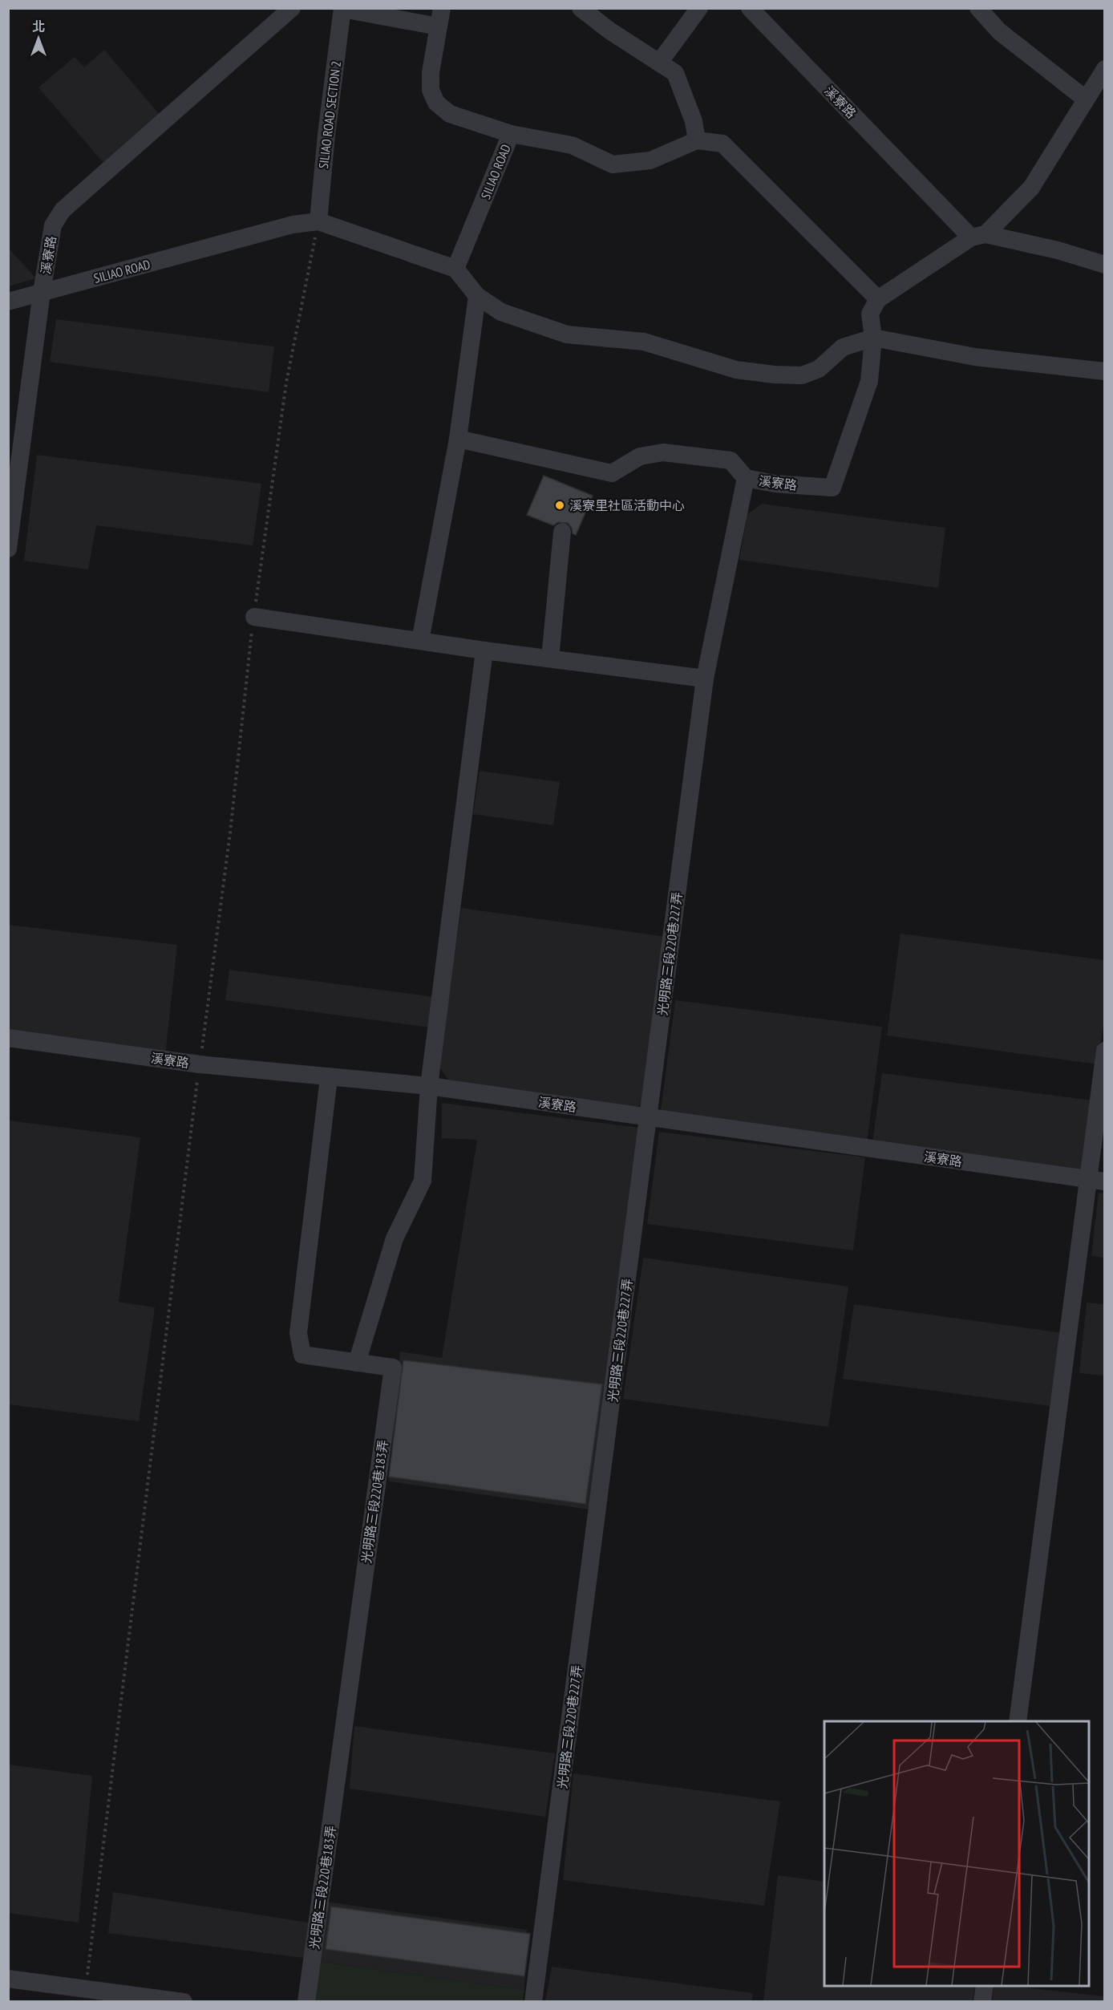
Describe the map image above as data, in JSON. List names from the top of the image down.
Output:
{
  "streets": {
    "street": [
      "溪寮路",
      "SILIAO ROAD SECTION 2",
      "SILIAO ROAD",
      "光明路三段220巷227弄",
      "光明路三段220巷183弄"
    ]
  },
  "crossings": [
    ["溪寮路", "SILIAO ROAD"],
    ["溪寮路", "光明路三段220巷227弄"],
    ["溪寮路", "光明路三段220巷183弄"],
    ["SILIAO ROAD SECTION 2", "SILIAO ROAD"]
  ],
  "places": ["溪寮里社區活動中心"],
  "north": "top"
}
